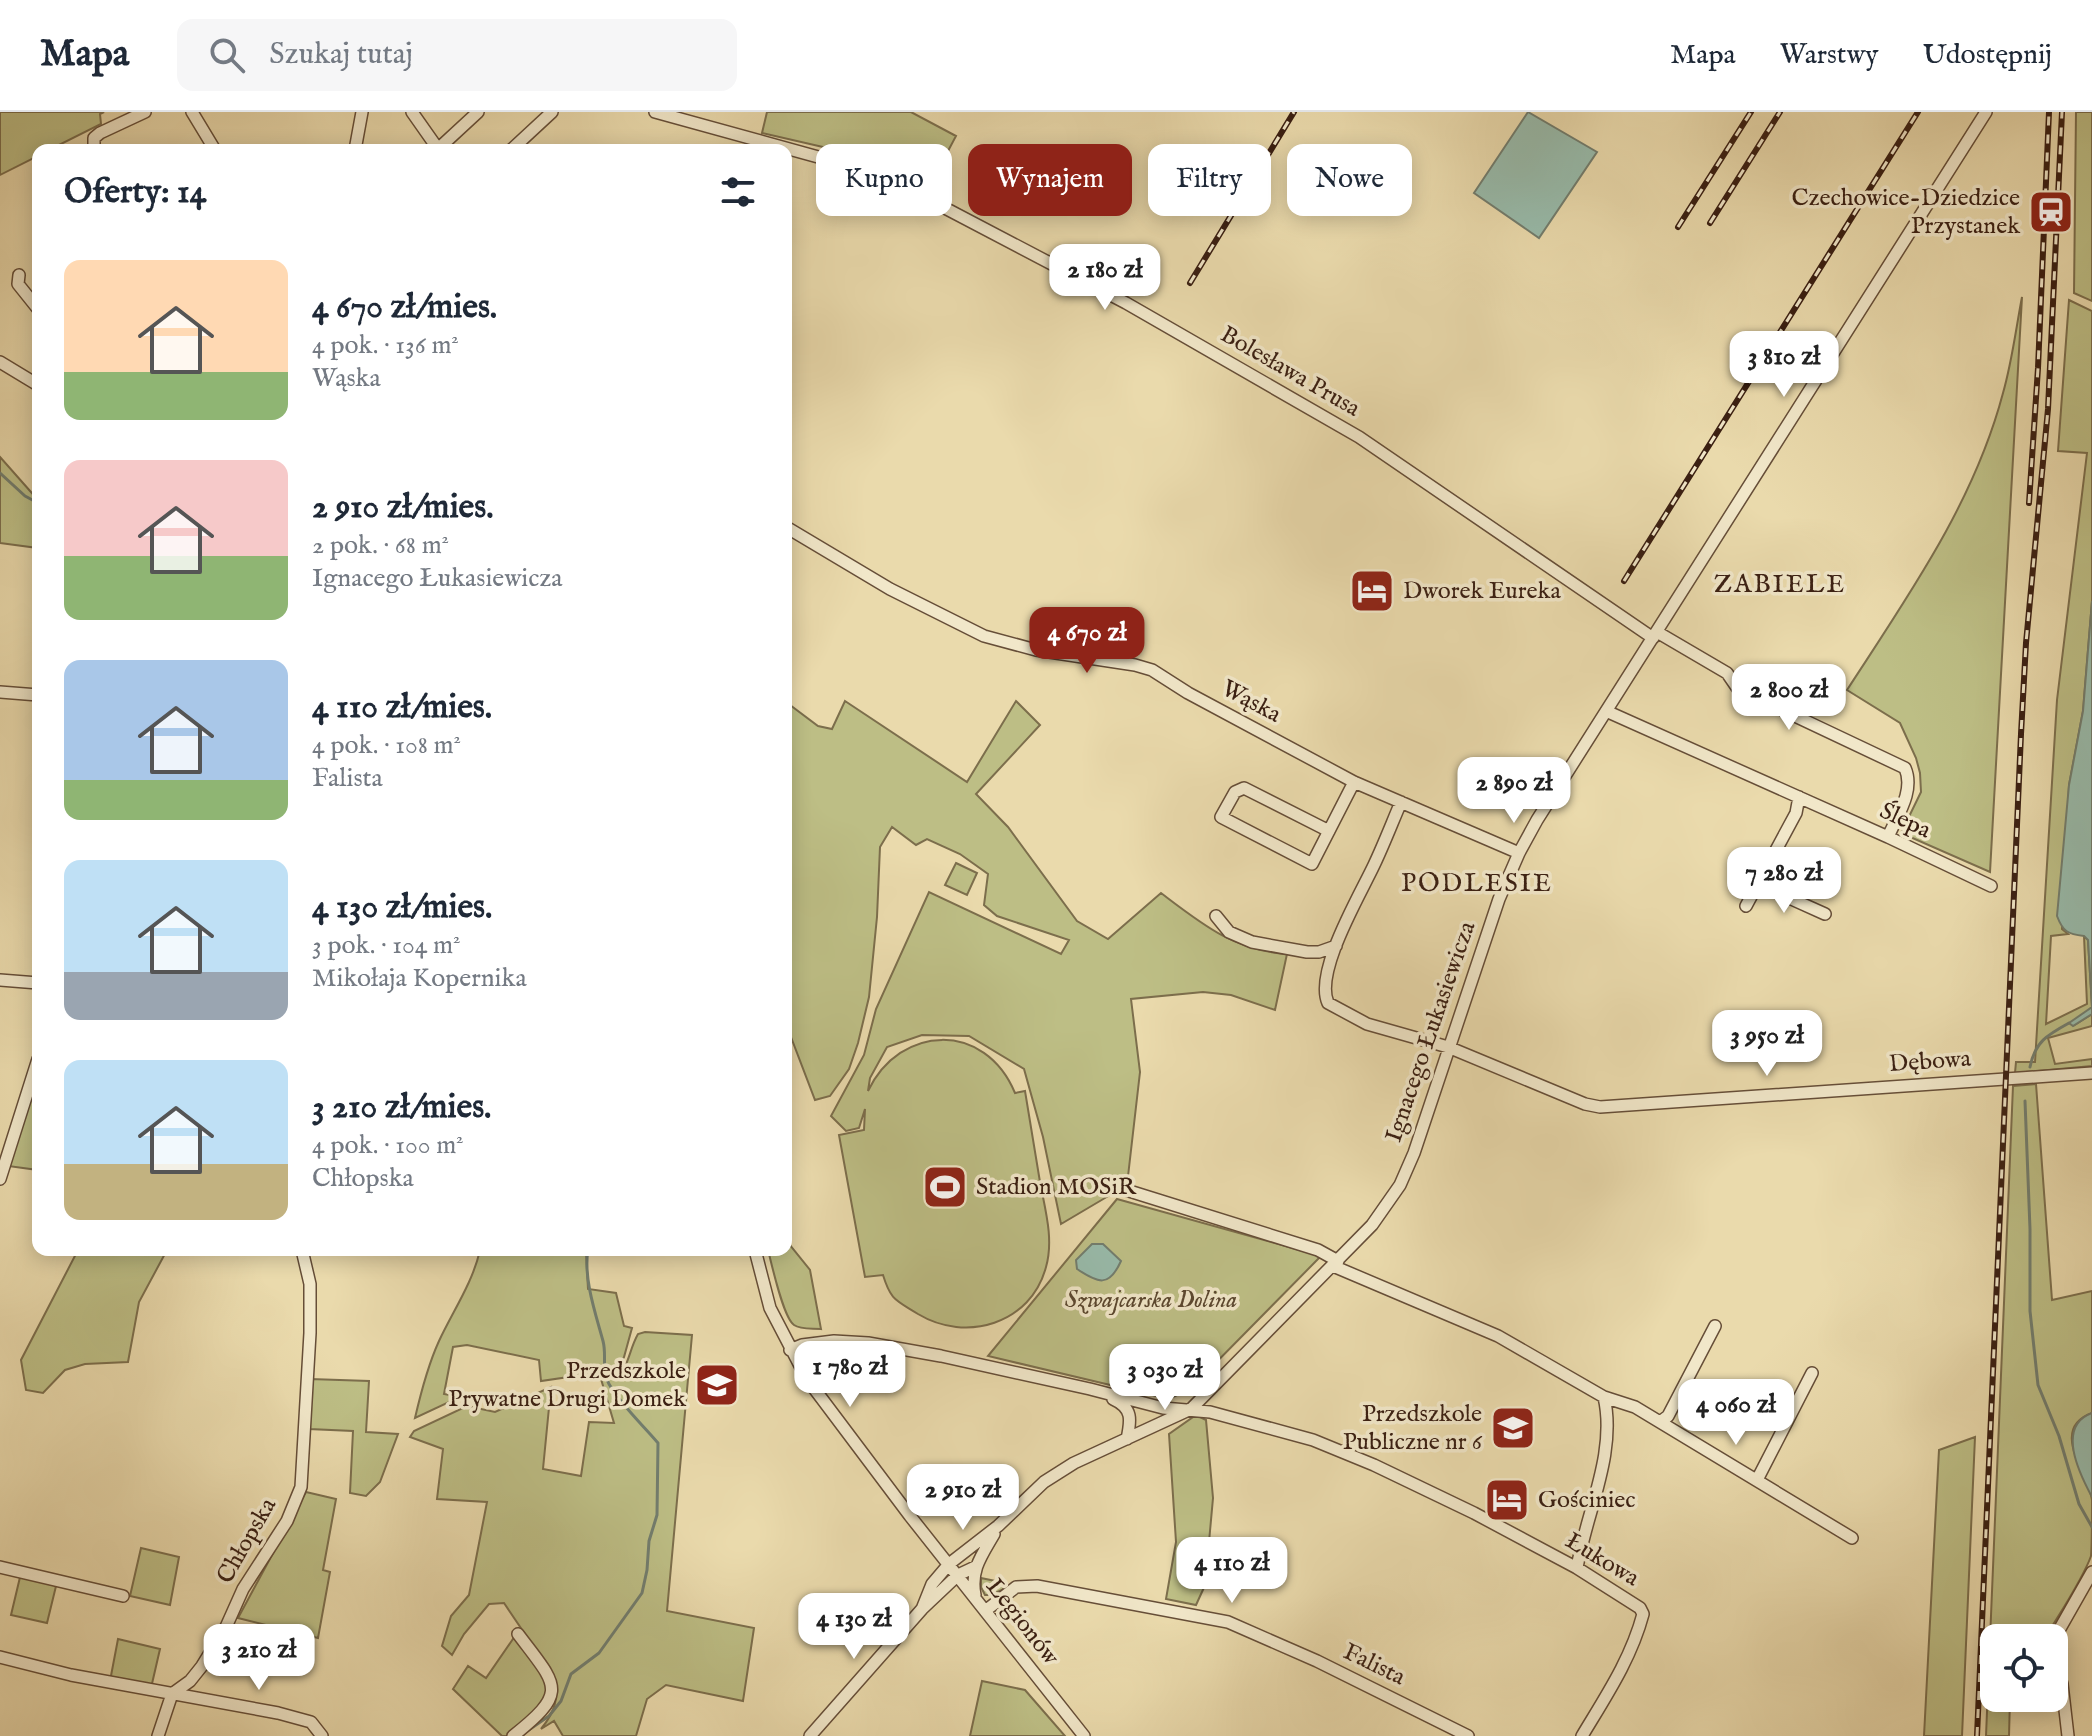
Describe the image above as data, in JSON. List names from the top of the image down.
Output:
{
  "streets": {
    "street": [
      "Bolesława Prusa",
      "Wąska",
      "Ślepa",
      "Ignacego Łukasiewicza",
      "Dębowa",
      "Chłopska",
      "Łukowa",
      "Legionów",
      "Falista"
    ]
  },
  "crossings": [
    ["Bolesława Prusa", "Ślepa"],
    ["Bolesława Prusa", "Ignacego Łukasiewicza"],
    ["Wąska", "Ignacego Łukasiewicza"],
    ["Wąska", "Dębowa"],
    ["Ślepa", "Ignacego Łukasiewicza"],
    ["Ignacego Łukasiewicza", "Dębowa"],
    ["Ignacego Łukasiewicza", "Łukowa"],
    ["Ignacego Łukasiewicza", "Legionów"],
    ["Łukowa", "Legionów"],
    ["Legionów", "Falista"]
  ],
  "districts": ["ZABIELE", "PODLESIE"],
  "parks": ["Szwajcarska Dolina"],
  "places": {
    "station": ["Czechowice-Dziedzice Przystanek"],
    "hotel": ["Dworek Eureka", "Gościniec"],
    "sports": ["Stadion MOSiR"],
    "school or university": ["Przedszkole Prywatne Drugi Domek", "Przedszkole Publiczne nr 6"]
  },
  "page": {
    "header": "Mapa",
    "search": "Szukaj tutaj",
    "nav": ["Mapa", "Warstwy", "Udostępnij"],
    "chip": [
      "Kupno",
      "Wynajem",
      "Filtry",
      "Nowe"
    ],
    "heading": "Oferty: 14",
    "list": [
      {
        "name": "4 670 zł/mies.",
        "note": "4 pok. · 136 m² · Wąska"
      },
      {
        "name": "2 910 zł/mies.",
        "note": "2 pok. · 68 m² · Ignacego Łukasiewicza"
      },
      {
        "name": "4 110 zł/mies.",
        "note": "4 pok. · 108 m² · Falista"
      },
      {
        "name": "4 130 zł/mies.",
        "note": "3 pok. · 104 m² · Mikołaja Kopernika"
      },
      {
        "name": "3 210 zł/mies.",
        "note": "4 pok. · 100 m² · Chłopska"
      }
    ],
    "price": [
      "2 180 zł",
      "3 810 zł",
      "4 670 zł",
      "2 800 zł",
      "2 890 zł",
      "7 280 zł",
      "3 950 zł",
      "1 780 zł",
      "3 030 zł",
      "4 060 zł",
      "2 910 zł",
      "4 110 zł",
      "4 130 zł",
      "3 210 zł"
    ]
  }
}
